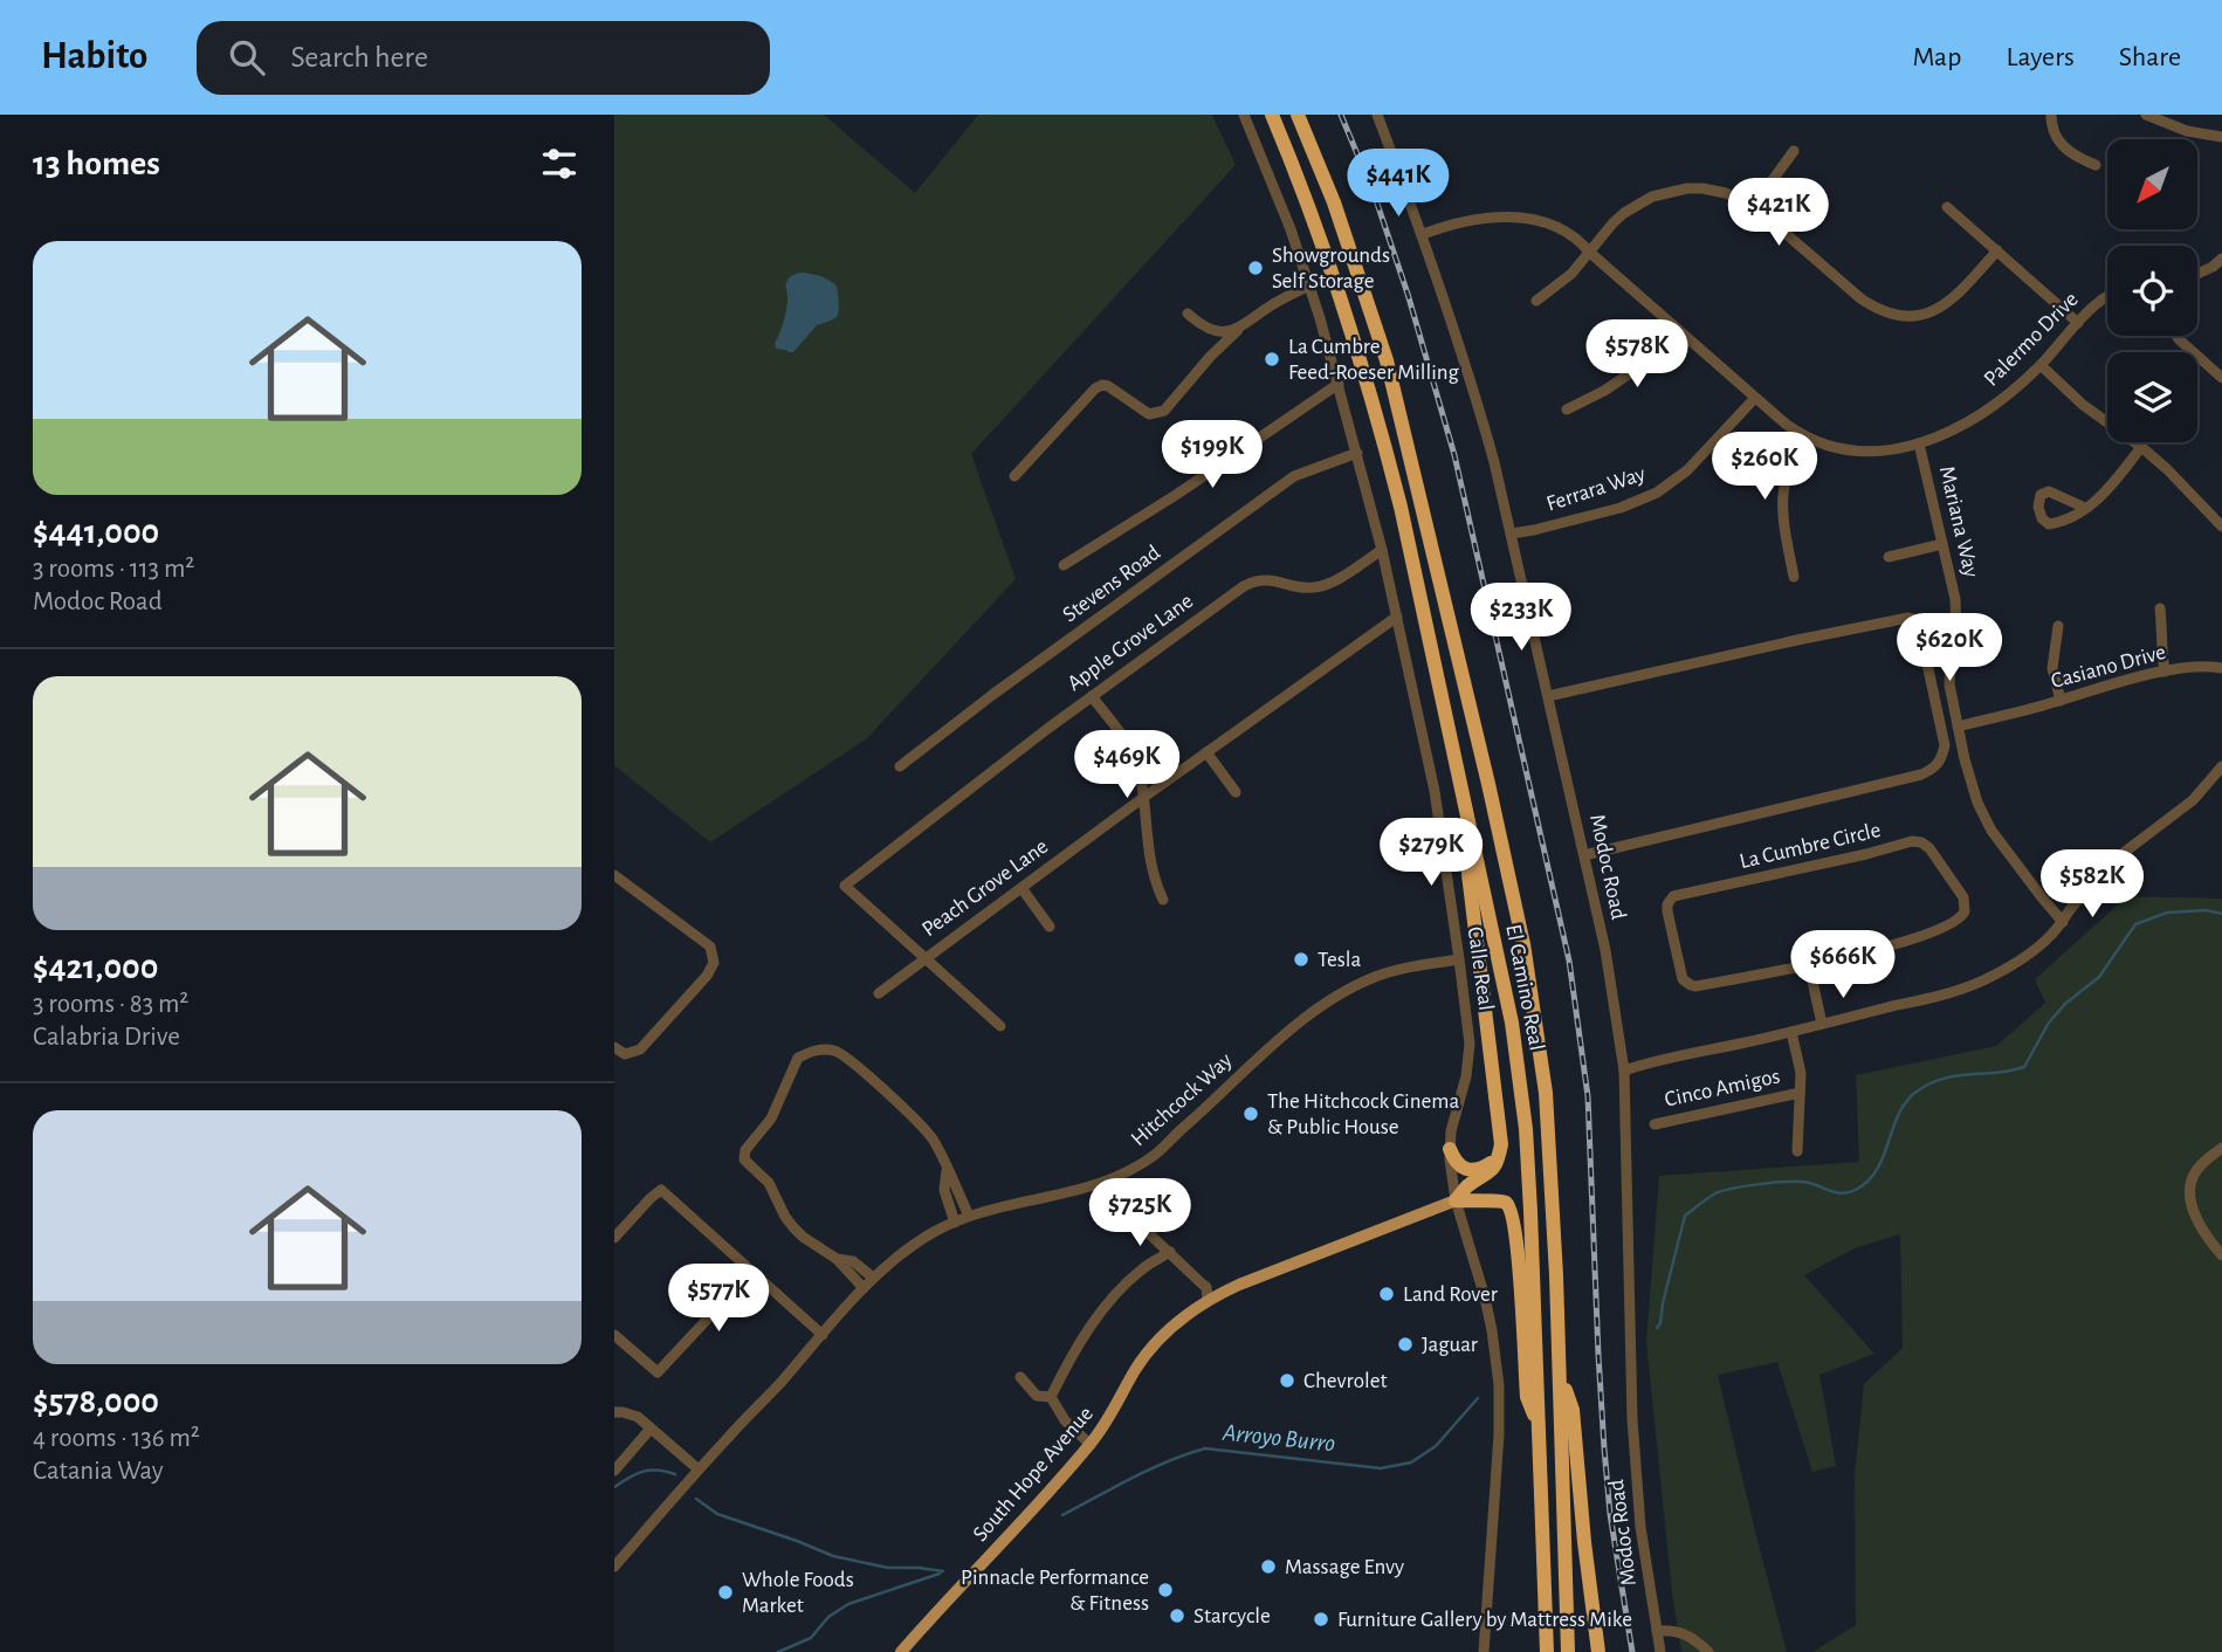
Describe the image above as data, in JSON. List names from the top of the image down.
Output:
{
  "streets": {
    "highway": ["El Camino Real"],
    "main road": ["South Hope Avenue"],
    "street": [
      "Palermo Drive",
      "Ferrara Way",
      "Mariana Way",
      "Stevens Road",
      "Apple Grove Lane",
      "Casiano Drive",
      "La Cumbre Circle",
      "Modoc Road",
      "Peach Grove Lane",
      "Calle Real",
      "Cinco Amigos",
      "Hitchcock Way"
    ]
  },
  "crossings": [
    ["Palermo Drive", "Ferrara Way"],
    ["Palermo Drive", "Mariana Way"],
    ["Palermo Drive", "Modoc Road"],
    ["Ferrara Way", "Modoc Road"],
    ["Mariana Way", "Casiano Drive"],
    ["Stevens Road", "Calle Real"],
    ["Apple Grove Lane", "Peach Grove Lane"],
    ["Apple Grove Lane", "Calle Real"],
    ["Peach Grove Lane", "Calle Real"],
    ["Calle Real", "Hitchcock Way"],
    ["Calle Real", "South Hope Avenue"]
  ],
  "water": ["Arroyo Burro"],
  "places": [
    "Showgrounds Self Storage",
    "La Cumbre Feed-Roeser Milling",
    "Tesla",
    "The Hitchcock Cinema & Public House",
    "Land Rover",
    "Jaguar",
    "Chevrolet",
    "Massage Envy",
    "Pinnacle Performance & Fitness",
    "Whole Foods Market",
    "Starcycle",
    "Furniture Gallery by Mattress Mike"
  ],
  "north": "bottom left",
  "page": {
    "header": "Habito",
    "search": "Search here",
    "nav": ["Map", "Layers", "Share"],
    "heading": "13 homes",
    "price": [
      "$441K",
      "$421K",
      "$578K",
      "$199K",
      "$260K",
      "$233K",
      "$620K",
      "$469K",
      "$279K",
      "$582K",
      "$666K",
      "$725K",
      "$577K"
    ],
    "list": [
      {
        "name": "$441,000",
        "note": "3 rooms · 113 m² · Modoc Road"
      },
      {
        "name": "$421,000",
        "note": "3 rooms · 83 m² · Calabria Drive"
      },
      {
        "name": "$578,000",
        "note": "4 rooms · 136 m² · Catania Way"
      }
    ]
  }
}
